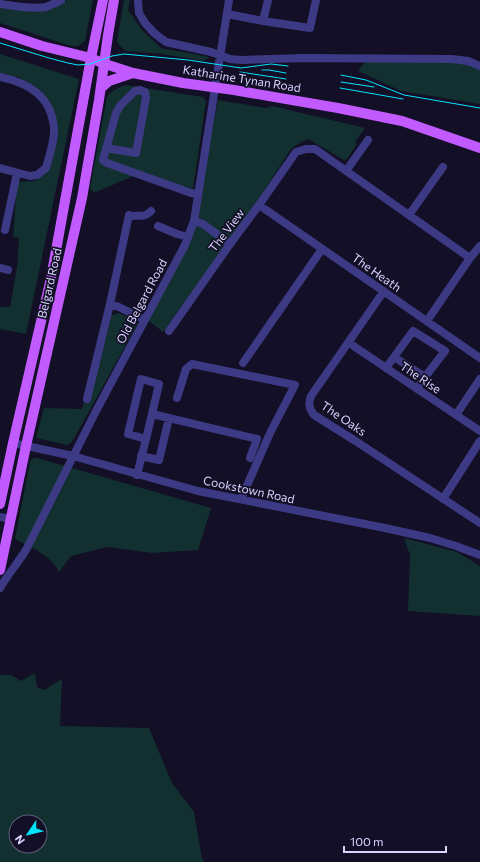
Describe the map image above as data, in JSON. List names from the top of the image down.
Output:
{
  "streets": {
    "main road": ["Katharine Tynan Road", "Belgard Road"],
    "street": [
      "The View",
      "The Heath",
      "Old Belgard Road",
      "The Rise",
      "The Oaks",
      "Cookstown Road"
    ]
  },
  "crossings": [
    ["Katharine Tynan Road", "Belgard Road"],
    ["Katharine Tynan Road", "Old Belgard Road"],
    ["The View", "The Heath"],
    ["The Heath", "The Oaks"],
    ["Belgard Road", "Cookstown Road"],
    ["Old Belgard Road", "Cookstown Road"],
    ["The Rise", "The Oaks"]
  ],
  "scale_bar": "100 m",
  "north": "bottom left"
}
